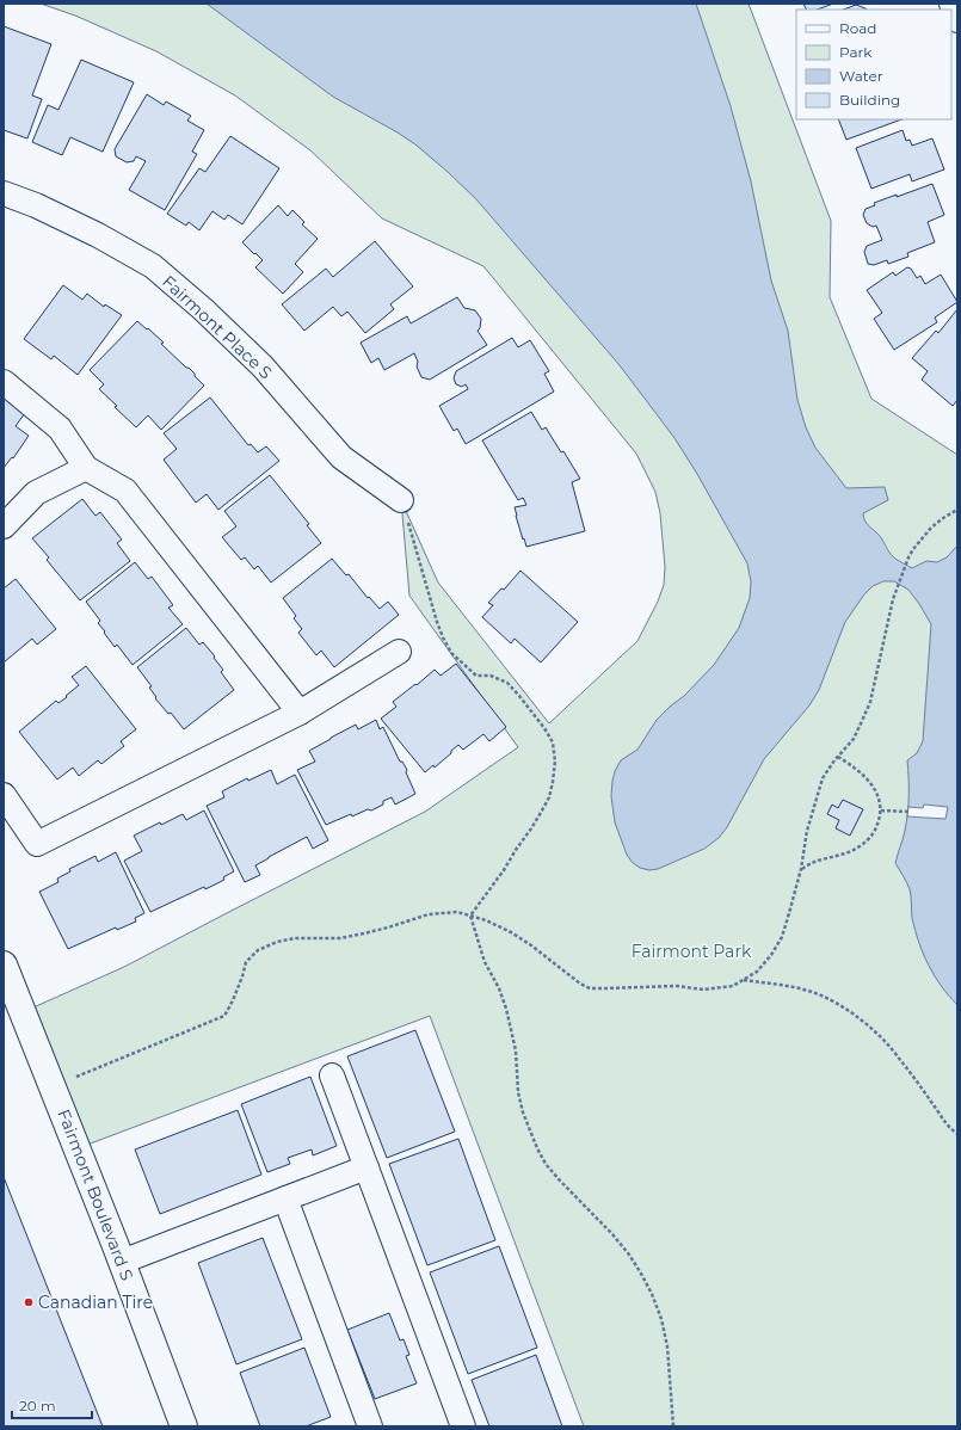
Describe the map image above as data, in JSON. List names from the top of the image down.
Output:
{
  "streets": {
    "street": ["Fairmont Place S", "Fairmont Boulevard S"]
  },
  "parks": ["Fairmont Park"],
  "places": ["Canadian Tire"],
  "legend": [
    "Road",
    "Park",
    "Water",
    "Building"
  ],
  "scale_bar": "20 m"
}
